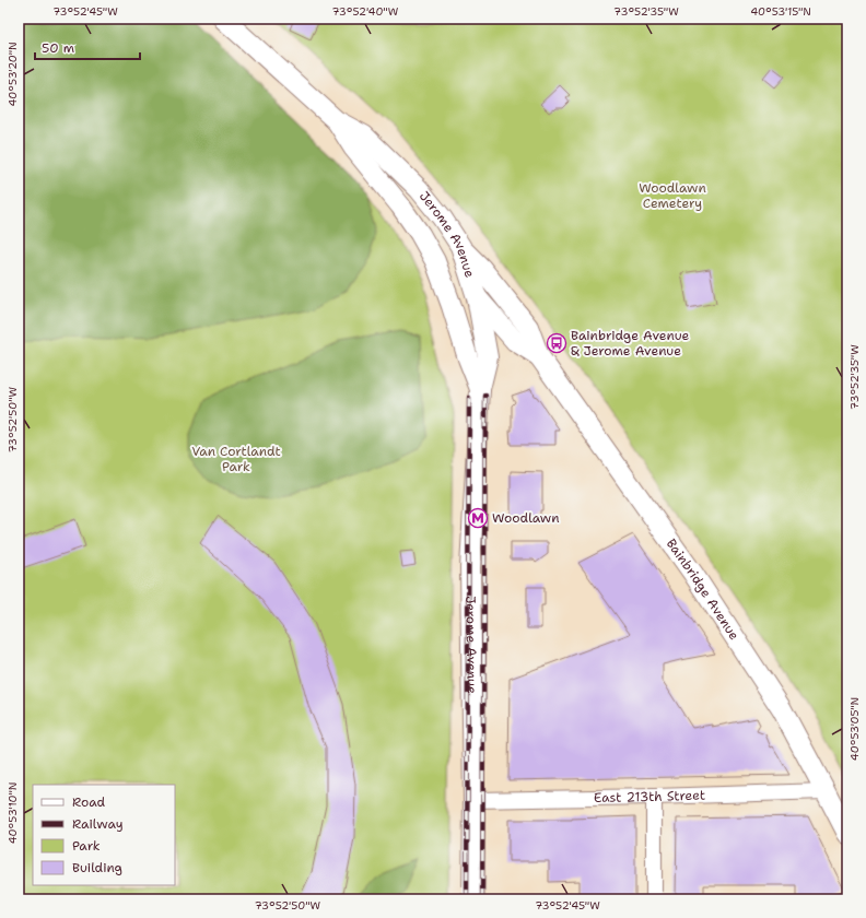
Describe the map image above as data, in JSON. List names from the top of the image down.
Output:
{
  "streets": {
    "main road": ["Jerome Avenue", "Bainbridge Avenue"],
    "street": ["East 213th Street"]
  },
  "crossings": [
    ["Jerome Avenue", "Bainbridge Avenue"],
    ["Jerome Avenue", "East 213th Street"],
    ["Bainbridge Avenue", "East 213th Street"]
  ],
  "parks": ["Woodlawn Cemetery", "Van Cortlandt Park"],
  "places": {
    "bus stop": ["Bainbridge Avenue & Jerome Avenue"],
    "metro station": ["Woodlawn"]
  },
  "legend": [
    "Road",
    "Railway",
    "Park",
    "Building"
  ],
  "scale_bar": "50 m",
  "coordinates": [
    "73°52'45\"W",
    "73°52'40\"W",
    "73°52'35\"W",
    "40°53'15\"N",
    "40°53'20\"N",
    "73°52'50\"W",
    "40°53'05\"N",
    "40°53'10\"N"
  ]
}
